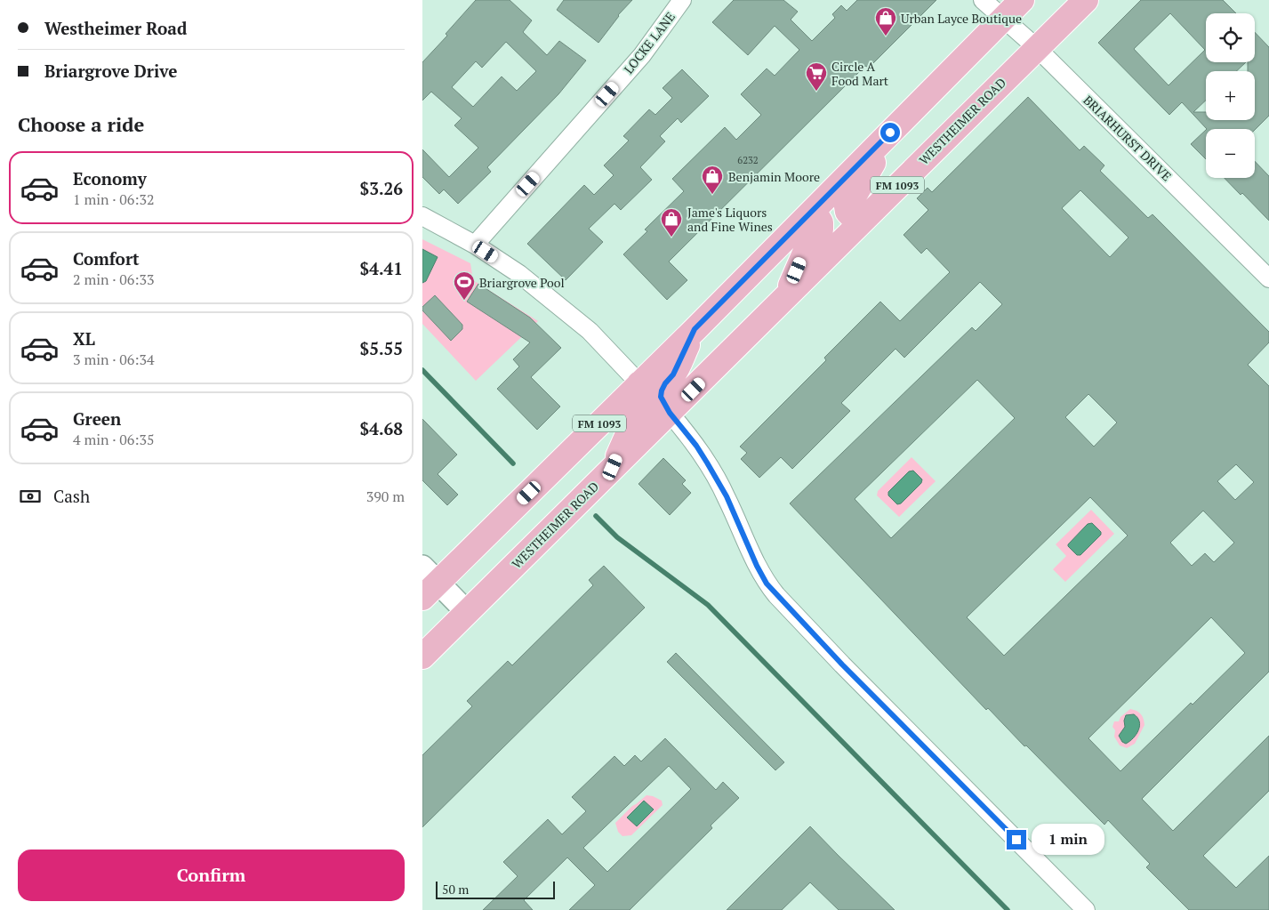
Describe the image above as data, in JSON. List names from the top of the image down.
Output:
{
  "streets": {
    "main road": ["WESTHEIMER ROAD", "FM 1093"],
    "street": ["LOCKE LANE", "BRIARHURST DRIVE"]
  },
  "crossings": [
    ["WESTHEIMER ROAD", "BRIARHURST DRIVE"],
    ["BRIARHURST DRIVE", "FM 1093"]
  ],
  "places": {
    "shop": ["Urban Layce Boutique", "Benjamin Moore", "Jame's Liquors and Fine Wines"],
    "supermarket": ["Circle A Food Mart"],
    "sports": ["Briargrove Pool"]
  },
  "house_numbers": ["6232"],
  "scale_bar": "50 m",
  "page": {
    "banner": ["Westheimer Road", "Briargrove Drive"],
    "map_buttons": ["+", "−"],
    "heading": "Choose a ride",
    "list": [
      {
        "name": "Economy",
        "note": "1 min · 06:32",
        "value": "$3.26"
      },
      {
        "name": "Comfort",
        "note": "2 min · 06:33",
        "value": "$4.41"
      },
      {
        "name": "XL",
        "note": "3 min · 06:34",
        "value": "$5.55"
      },
      {
        "name": "Green",
        "note": "4 min · 06:35",
        "value": "$4.68"
      }
    ],
    "pay": ["Cash", "390 m"],
    "bubble": "1 min",
    "buttons": "Confirm",
    "scale": "50 m"
  }
}
